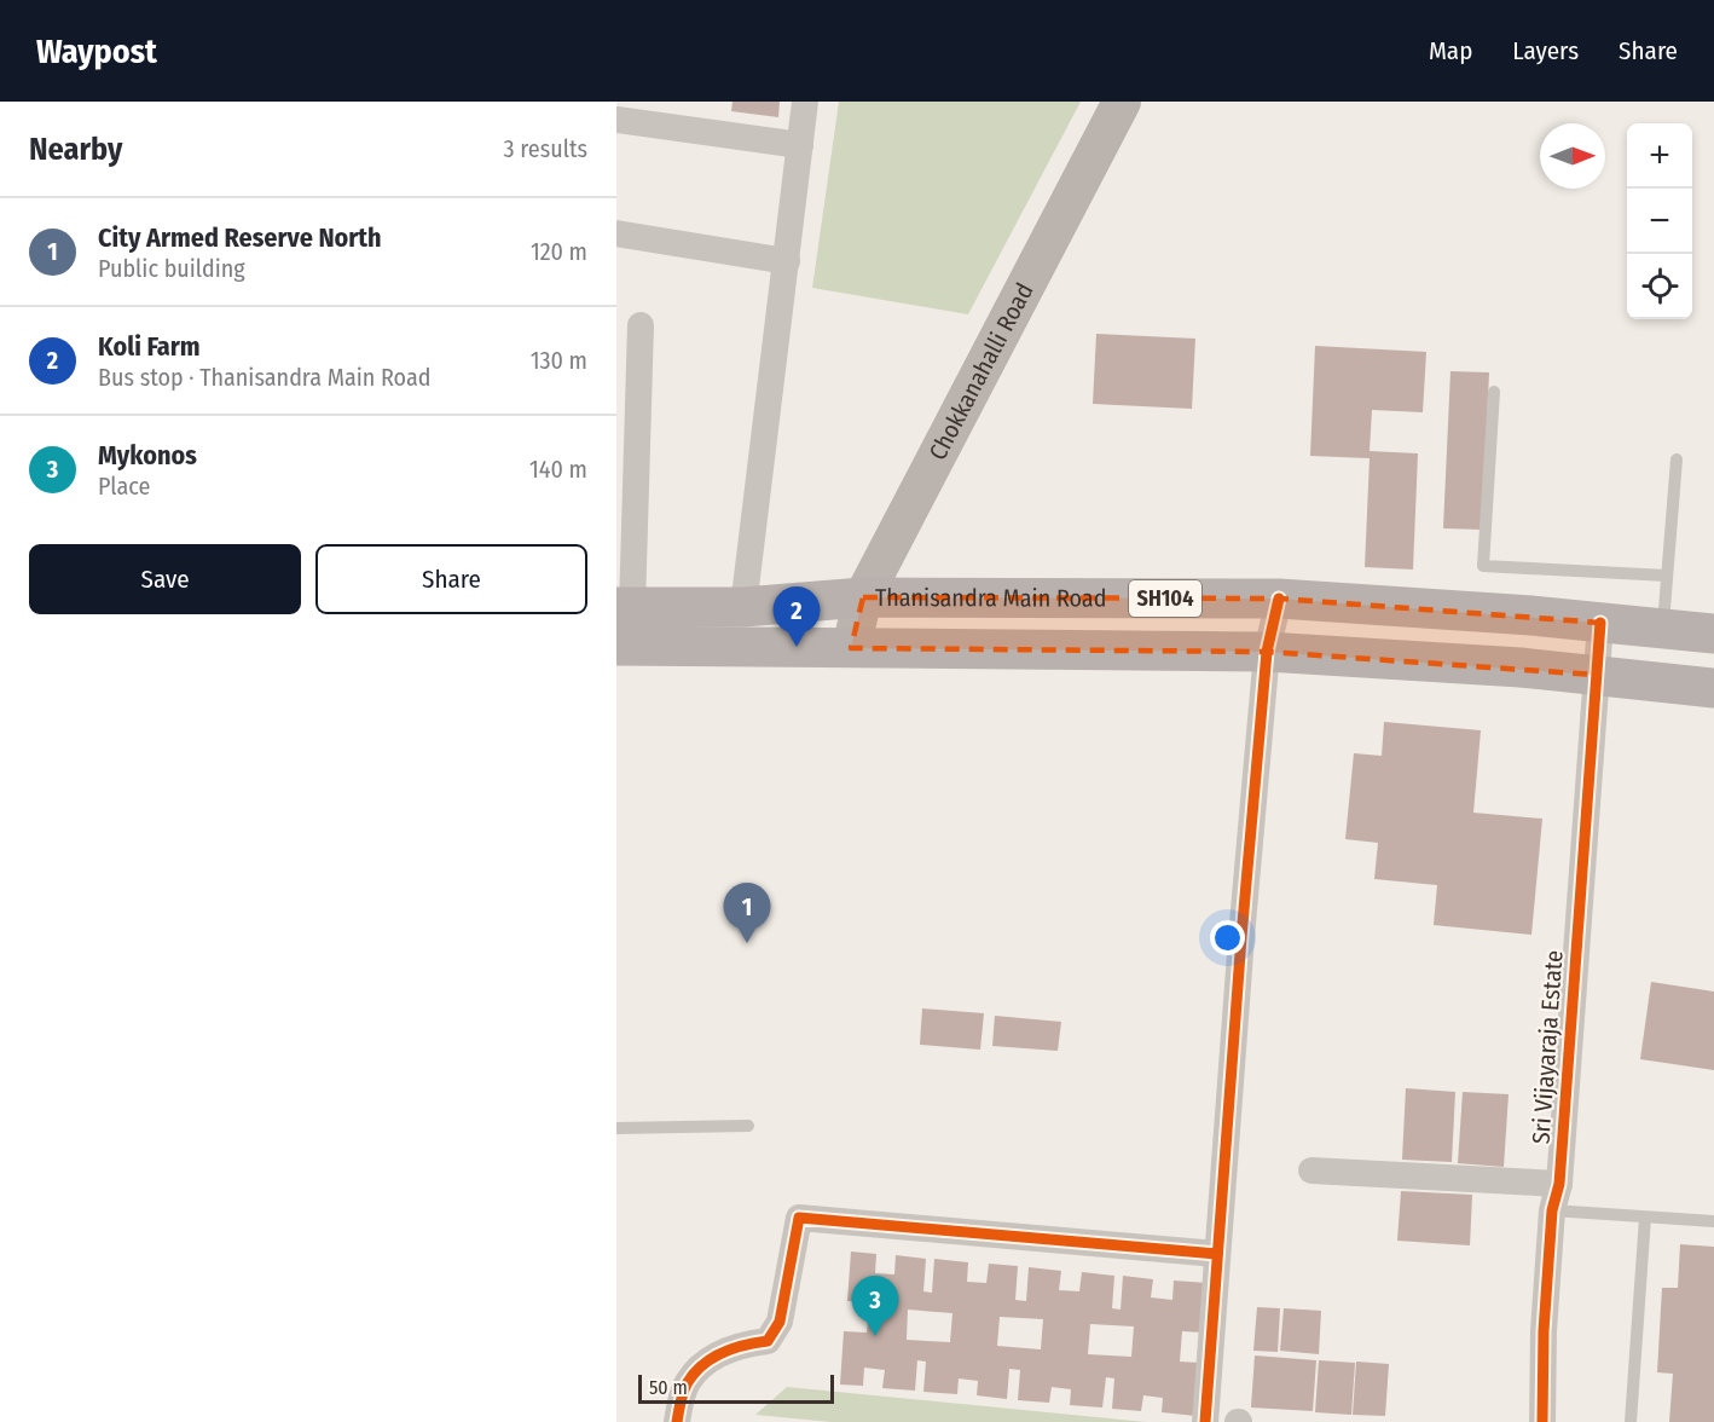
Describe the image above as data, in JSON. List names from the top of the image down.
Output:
{
  "streets": {
    "main road": ["Thanisandra Main Road", "SH104"],
    "street": ["Chokkanahalli Road", "Sri Vijayaraja Estate"]
  },
  "crossings": [
    ["Chokkanahalli Road", "Thanisandra Main Road"],
    ["Thanisandra Main Road", "Sri Vijayaraja Estate"]
  ],
  "scale_bar": "50 m",
  "north": "right",
  "page": {
    "header": "Waypost",
    "nav": ["Map", "Layers", "Share"],
    "heading": ["Nearby", "3 results"],
    "map_buttons": ["+", "−"],
    "list": [
      {
        "mark": "1",
        "name": "City Armed Reserve North",
        "note": "Public building",
        "value": "120 m"
      },
      {
        "mark": "2",
        "name": "Koli Farm",
        "note": "Bus stop · Thanisandra Main Road",
        "value": "130 m"
      },
      {
        "mark": "3",
        "name": "Mykonos",
        "note": "Place",
        "value": "140 m"
      }
    ],
    "buttons": ["Save", "Share"],
    "pins": ["2", "1", "3"],
    "scale": "50 m"
  }
}
